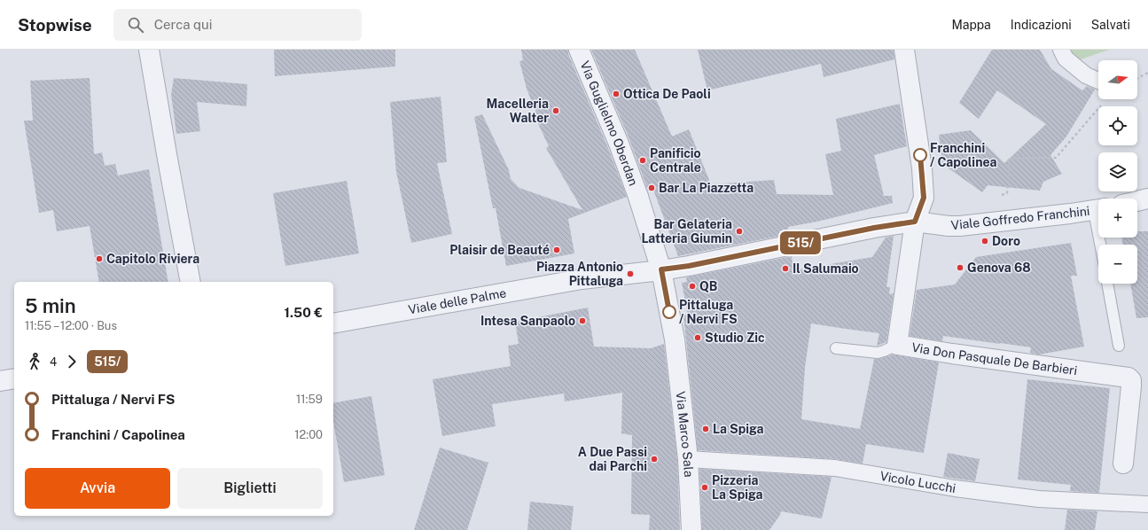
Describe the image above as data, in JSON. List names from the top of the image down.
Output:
{
  "streets": {
    "street": [
      "Via Guglielmo Oberdan",
      "Viale Goffredo Franchini",
      "Viale delle Palme",
      "Via Don Pasquale De Barbieri",
      "Via Marco Sala",
      "Vicolo Lucchi"
    ]
  },
  "crossings": [
    ["Via Guglielmo Oberdan", "Viale Goffredo Franchini"],
    ["Via Guglielmo Oberdan", "Viale delle Palme"],
    ["Via Guglielmo Oberdan", "Via Marco Sala"],
    ["Viale Goffredo Franchini", "Viale delle Palme"],
    ["Viale Goffredo Franchini", "Via Don Pasquale De Barbieri"],
    ["Viale Goffredo Franchini", "Via Marco Sala"],
    ["Viale delle Palme", "Via Marco Sala"],
    ["Via Marco Sala", "Vicolo Lucchi"]
  ],
  "places": [
    "Ottica De Paoli",
    "Macelleria Walter",
    "Franchini / Capolinea",
    "Panificio Centrale",
    "Bar La Piazzetta",
    "Bar Gelateria Latteria Giumin",
    "Doro",
    "Plaisir de Beauté",
    "Capitolo Riviera",
    "Genova 68",
    "Il Salumaio",
    "Piazza Antonio Pittaluga",
    "QB",
    "Pittaluga / Nervi FS",
    "Intesa Sanpaolo",
    "Studio Zic",
    "La Spiga",
    "A Due Passi dai Parchi",
    "Pizzeria La Spiga"
  ],
  "lines": ["bus line 515/"],
  "north": "right",
  "page": {
    "header": "Stopwise",
    "search": "Cerca qui",
    "nav": ["Mappa", "Indicazioni", "Salvati"],
    "on_map": "515/",
    "map_buttons": ["+", "−"],
    "heading": ["5 min", "11:55 – 12:00 · Bus", "1.50 €"],
    "legs": ["4", "515/"],
    "list": [
      {
        "name": "Pittaluga / Nervi FS",
        "value": "11:59"
      },
      {
        "name": "Franchini / Capolinea",
        "value": "12:00"
      }
    ],
    "buttons": ["Avvia", "Biglietti"]
  }
}
